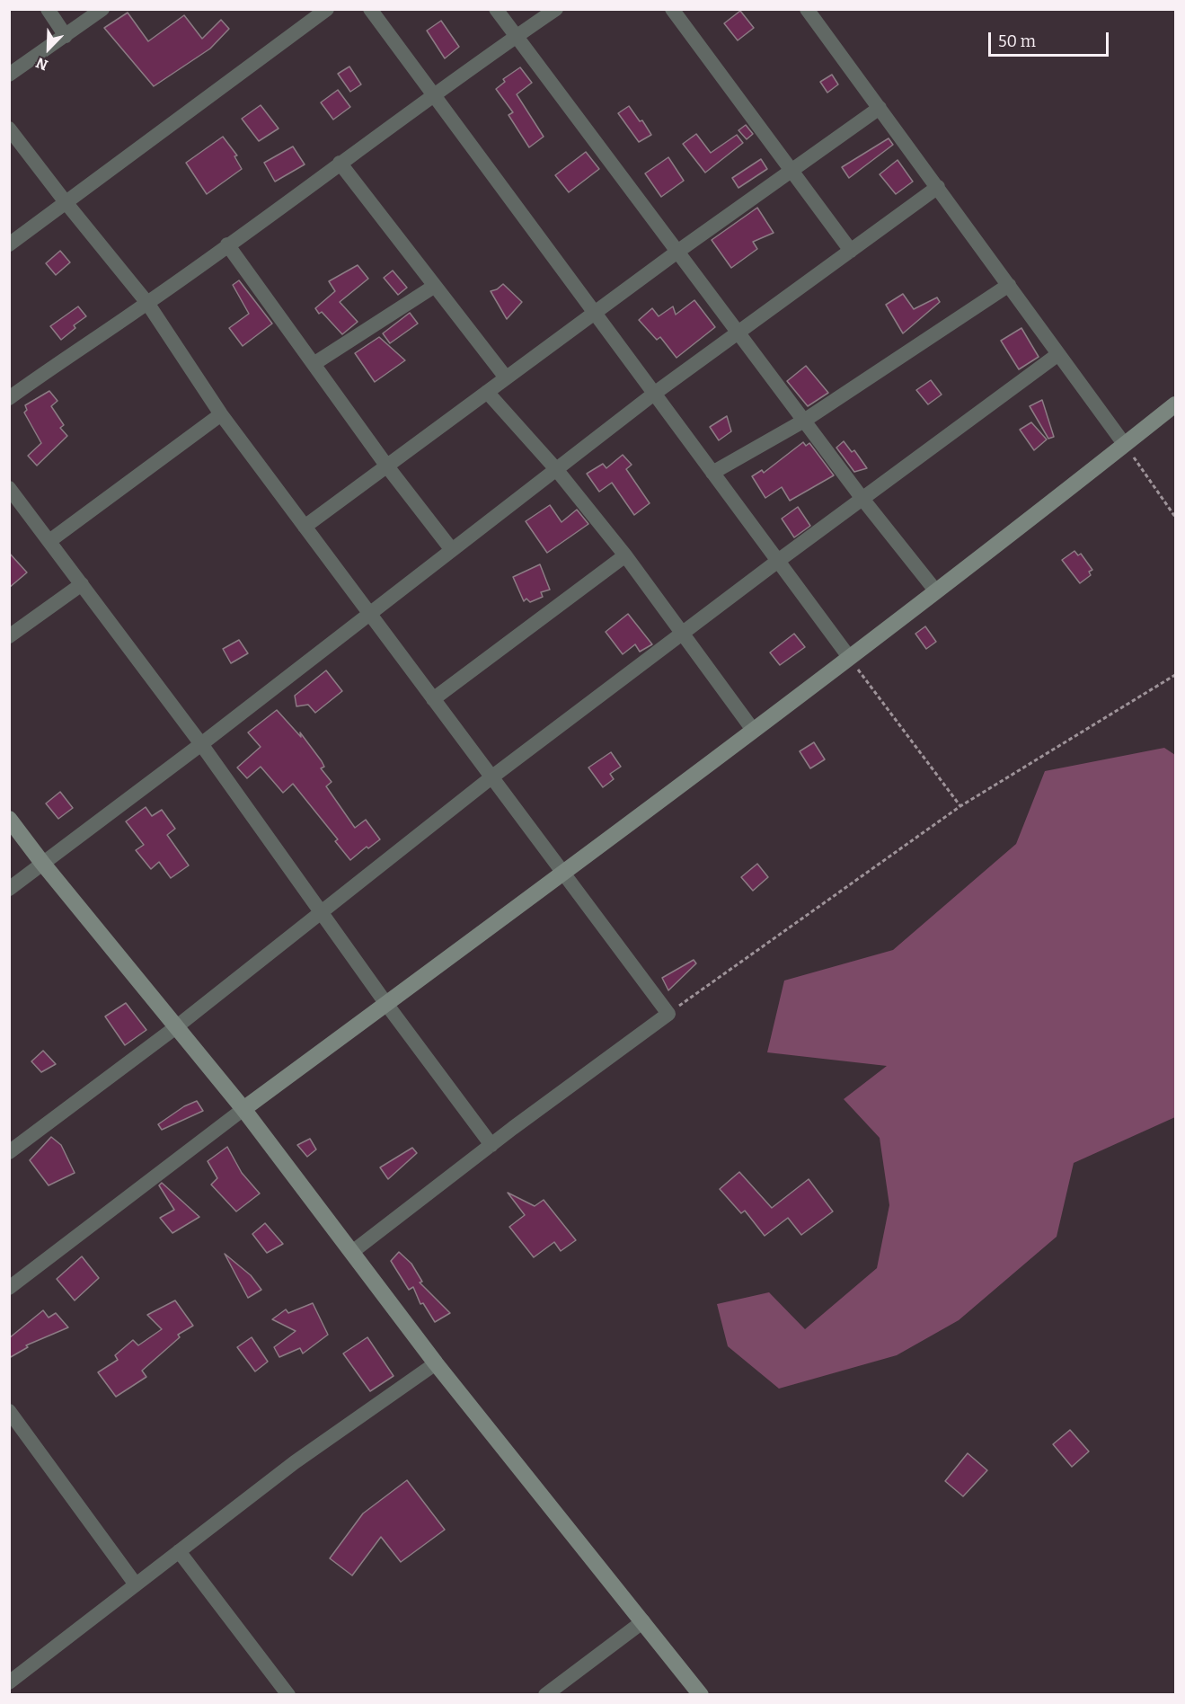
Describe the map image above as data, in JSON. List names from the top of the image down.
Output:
{
  "scale_bar": "50 m",
  "north": "bottom left"
}
